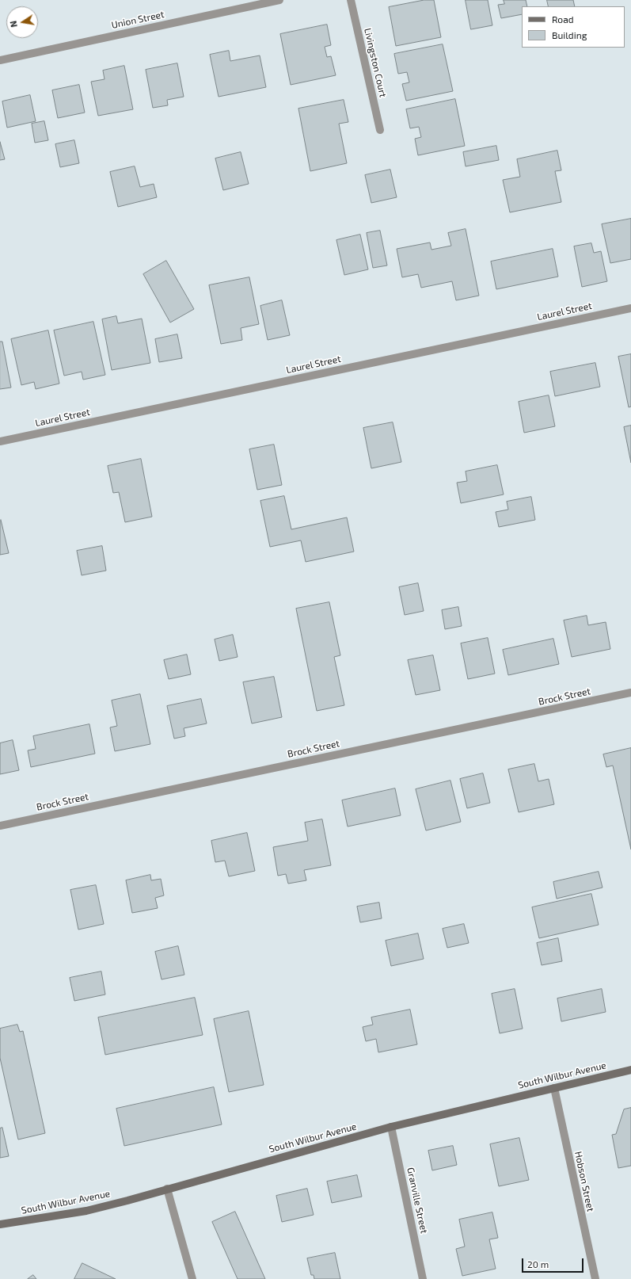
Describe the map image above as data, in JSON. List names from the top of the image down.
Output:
{
  "streets": {
    "main road": ["South Wilbur Avenue"],
    "street": [
      "Union Street",
      "Livingston Court",
      "Laurel Street",
      "Brock Street",
      "Hobson Street",
      "Granville Street"
    ]
  },
  "crossings": [
    ["South Wilbur Avenue", "Hobson Street"],
    ["South Wilbur Avenue", "Granville Street"]
  ],
  "legend": ["Road", "Building"],
  "scale_bar": "20 m",
  "north": "left"
}
